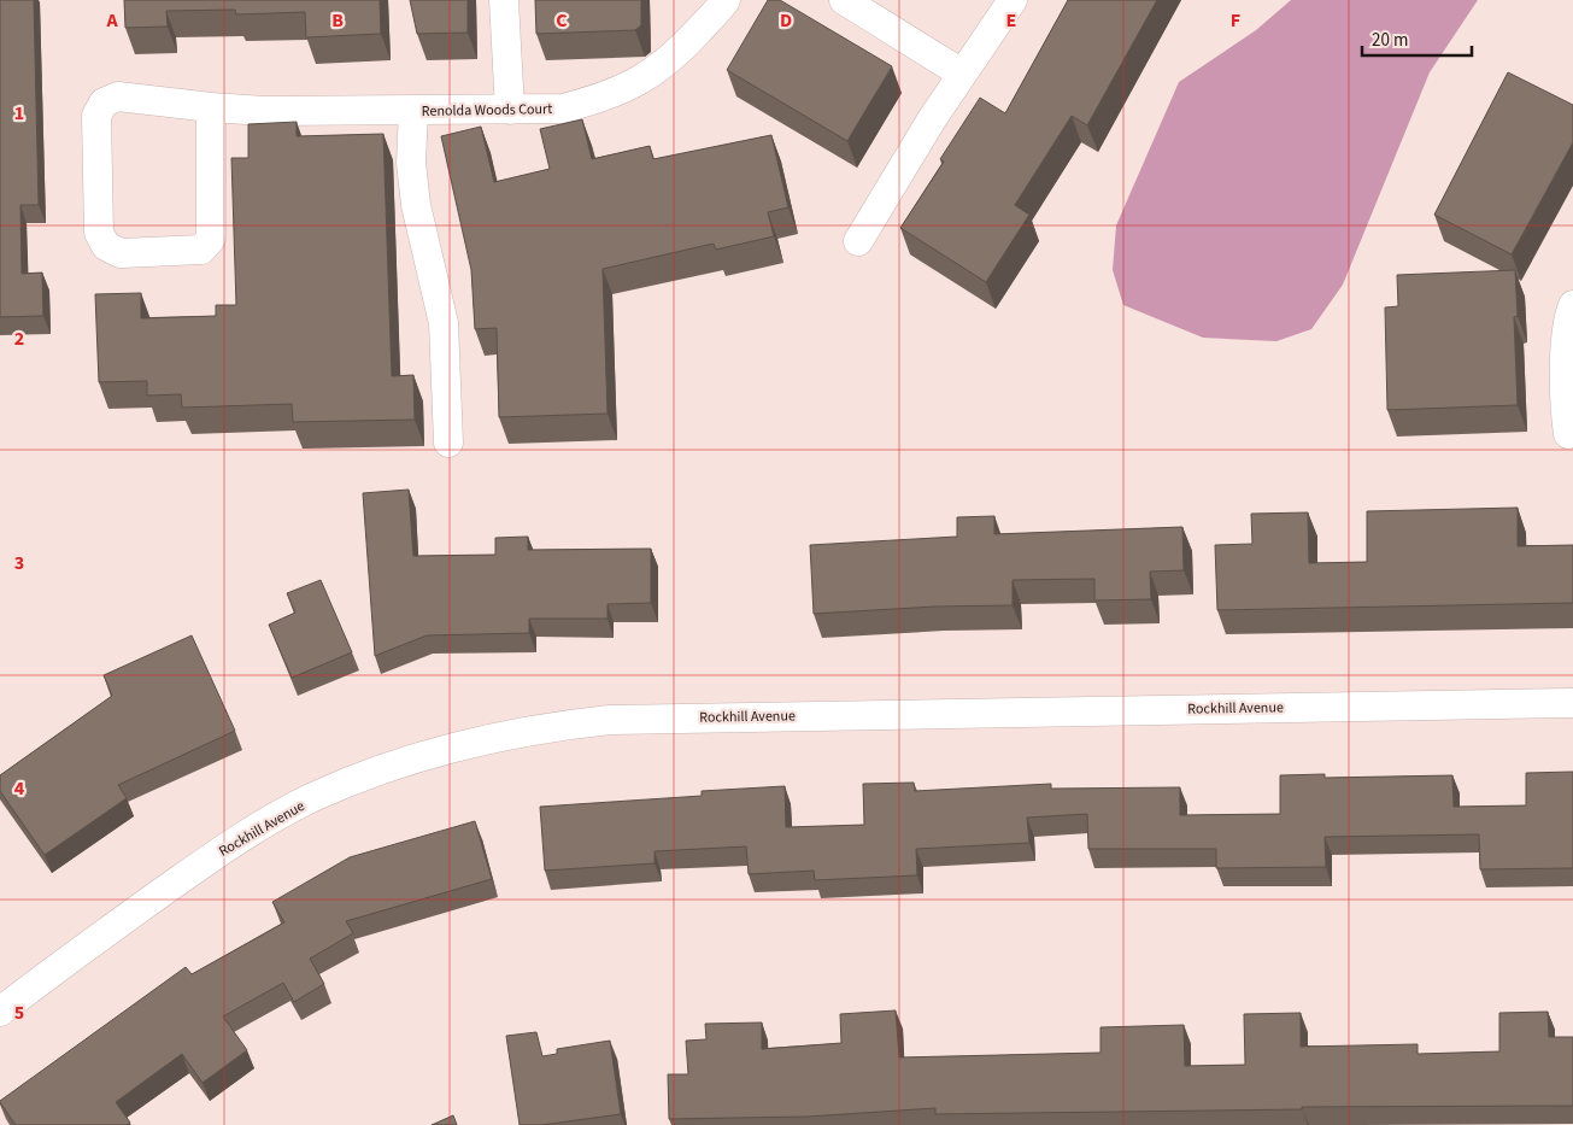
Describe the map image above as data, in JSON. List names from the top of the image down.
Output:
{
  "streets": {
    "street": ["Renolda Woods Court", "Rockhill Avenue"]
  },
  "scale_bar": "20 m",
  "grid": {
    "columns": [
      "A",
      "B",
      "C",
      "D",
      "E",
      "F"
    ],
    "rows": [
      "1",
      "2",
      "3",
      "4",
      "5"
    ]
  }
}
